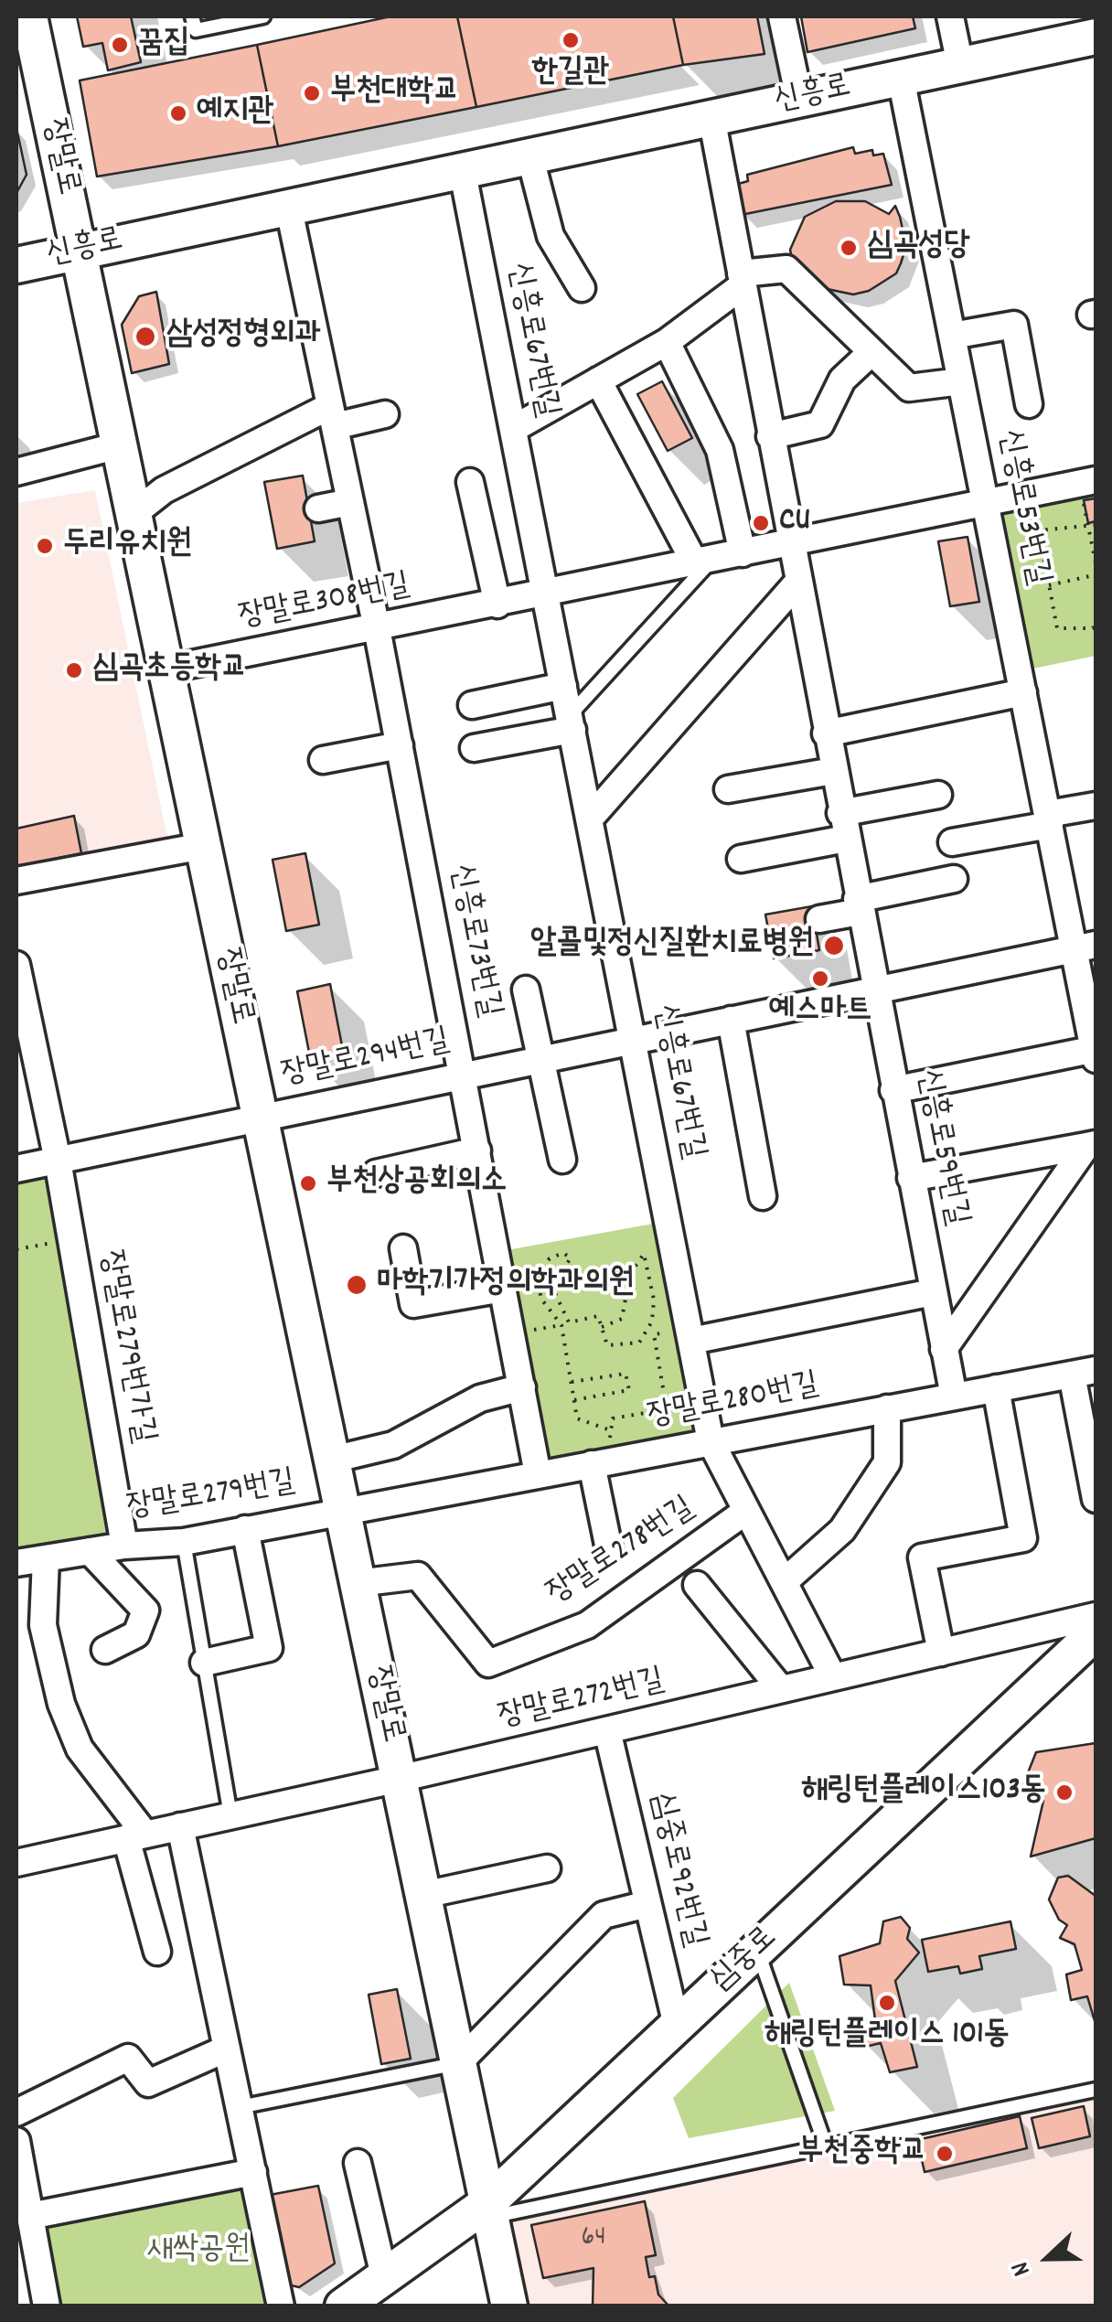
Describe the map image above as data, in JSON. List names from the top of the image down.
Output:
{
  "streets": {
    "street": [
      "신흥로",
      "장말로",
      "신흥로67번길",
      "신흥로53번길",
      "장말로308번길",
      "신흥로73번길",
      "장말로294번길",
      "신흥로59번길",
      "장말로279번가길",
      "장말로280번길",
      "장말로279번길",
      "장말로278번길",
      "장말로272번길",
      "심중로92번길",
      "심중로"
    ]
  },
  "crossings": [
    ["신흥로", "장말로"],
    ["신흥로", "신흥로67번길"],
    ["신흥로", "신흥로53번길"],
    ["신흥로", "신흥로73번길"],
    ["신흥로", "신흥로59번길"],
    ["장말로", "장말로308번길"],
    ["장말로", "장말로294번길"],
    ["장말로", "장말로280번길"],
    ["장말로", "장말로279번길"],
    ["장말로", "장말로278번길"],
    ["장말로", "장말로272번길"],
    ["장말로", "심중로"],
    ["신흥로67번길", "장말로308번길"],
    ["신흥로67번길", "장말로294번길"],
    ["신흥로67번길", "장말로280번길"],
    ["신흥로67번길", "장말로278번길"],
    ["신흥로67번길", "장말로272번길"],
    ["신흥로53번길", "장말로308번길"],
    ["신흥로53번길", "장말로294번길"],
    ["장말로308번길", "신흥로73번길"],
    ["장말로308번길", "신흥로59번길"],
    ["신흥로73번길", "장말로294번길"],
    ["신흥로73번길", "장말로280번길"],
    ["장말로294번길", "신흥로59번길"],
    ["장말로294번길", "장말로279번가길"],
    ["신흥로59번길", "장말로280번길"],
    ["장말로279번가길", "장말로279번길"],
    ["장말로280번길", "장말로279번길"],
    ["장말로272번길", "심중로92번길"],
    ["심중로92번길", "심중로"]
  ],
  "parks": ["새싹공원"],
  "places": [
    "한길관",
    "꿈집",
    "부천대학교",
    "예지관",
    "심곡성당",
    "삼성정형외과",
    "CU",
    "두리유치원",
    "심곡초등학교",
    "알콜및정신질환치료병원",
    "예스마트",
    "부천상공회의소",
    "마학기가정의학과의원",
    "해링턴플레이스103동",
    "해링턴플레이스 101동",
    "부천중학교"
  ],
  "house_numbers": ["64"],
  "north": "left"
}
